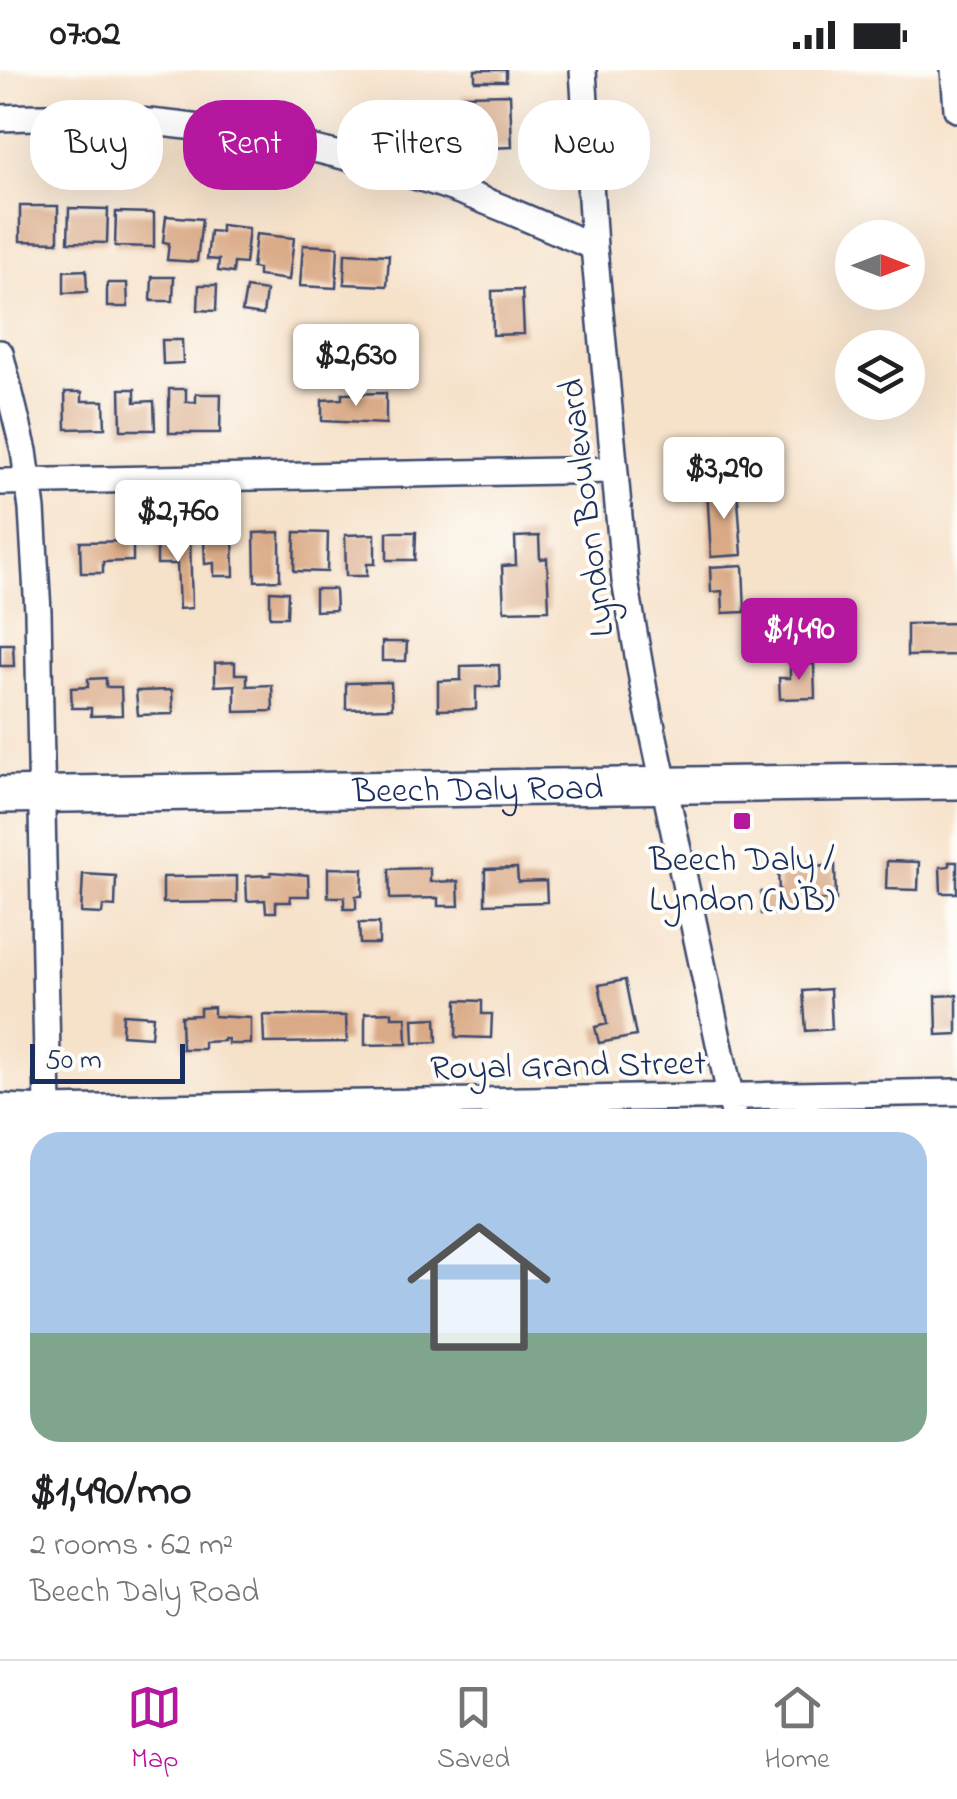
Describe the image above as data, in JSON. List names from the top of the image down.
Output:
{
  "streets": {
    "main road": ["Beech Daly Road"],
    "street": ["Lyndon Boulevard", "Royal Grand Street"]
  },
  "crossings": [
    ["Lyndon Boulevard", "Beech Daly Road"],
    ["Lyndon Boulevard", "Royal Grand Street"]
  ],
  "places": {
    "transit": ["Beech Daly / Lyndon (NB)"]
  },
  "scale_bar": "50 m",
  "north": "right",
  "page": {
    "status": "07:02",
    "chip": [
      "Buy",
      "Rent",
      "Filters",
      "New"
    ],
    "price": [
      "$2,630",
      "$3,290",
      "$2,760",
      "$1,490"
    ],
    "scale": "50 m",
    "list": [
      {
        "name": "$1,490/mo",
        "note": "2 rooms · 62 m² · Beech Daly Road"
      }
    ],
    "tabs": ["Map", "Saved", "Home"]
  }
}
